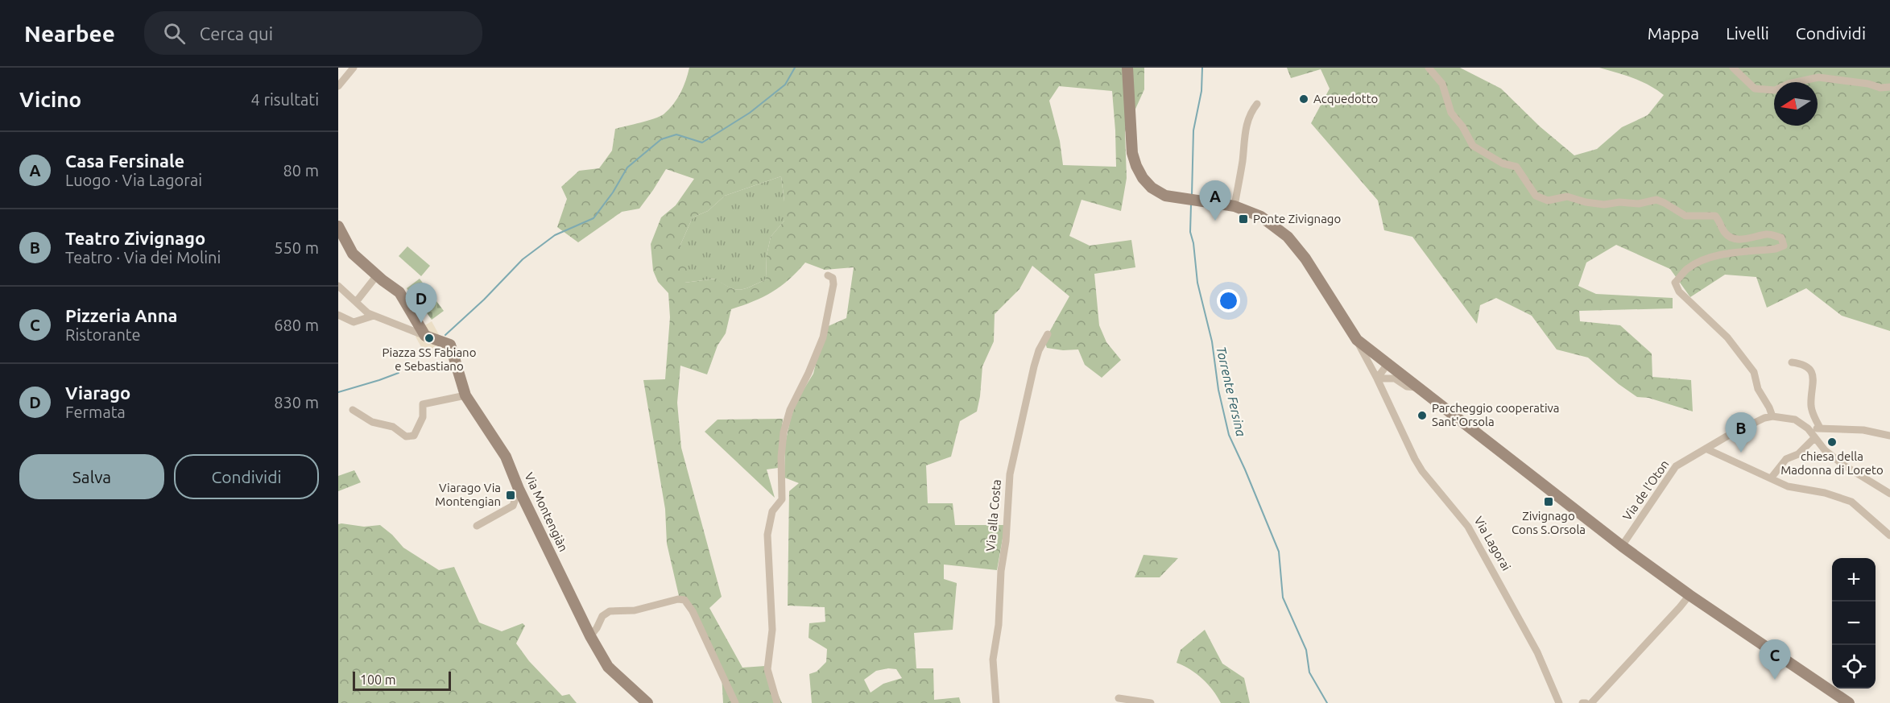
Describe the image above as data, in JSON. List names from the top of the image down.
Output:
{
  "streets": {
    "main road": ["Via Montengiàn", "Via Lagorai"],
    "street": ["Via de l'Oton", "Via alla Costa"]
  },
  "crossings": [
    ["Via de l'Oton", "Via Lagorai"]
  ],
  "water": ["Torrente Fersina"],
  "places": {
    "other": [
      "Acquedotto",
      "Piazza SS Fabiano e Sebastiano",
      "Parcheggio cooperativa Sant'Orsola",
      "chiesa della Madonna di Loreto"
    ],
    "transit": ["Ponte Zivignago", "Viarago Via Montengian", "Zivignago Cons S.Orsola"]
  },
  "scale_bar": "100 m",
  "north": "left",
  "page": {
    "header": "Nearbee",
    "search": "Cerca qui",
    "nav": ["Mappa", "Livelli", "Condividi"],
    "heading": ["Vicino", "4 risultati"],
    "list": [
      {
        "mark": "A",
        "name": "Casa Fersinale",
        "note": "Luogo · Via Lagorai",
        "value": "80 m"
      },
      {
        "mark": "B",
        "name": "Teatro Zivignago",
        "note": "Teatro · Via dei Molini",
        "value": "550 m"
      },
      {
        "mark": "C",
        "name": "Pizzeria Anna",
        "note": "Ristorante",
        "value": "680 m"
      },
      {
        "mark": "D",
        "name": "Viarago",
        "note": "Fermata",
        "value": "830 m"
      }
    ],
    "pins": [
      "A",
      "D",
      "B",
      "C"
    ],
    "buttons": ["Salva", "Condividi"],
    "map_buttons": ["+", "−"],
    "scale": "100 m"
  }
}
